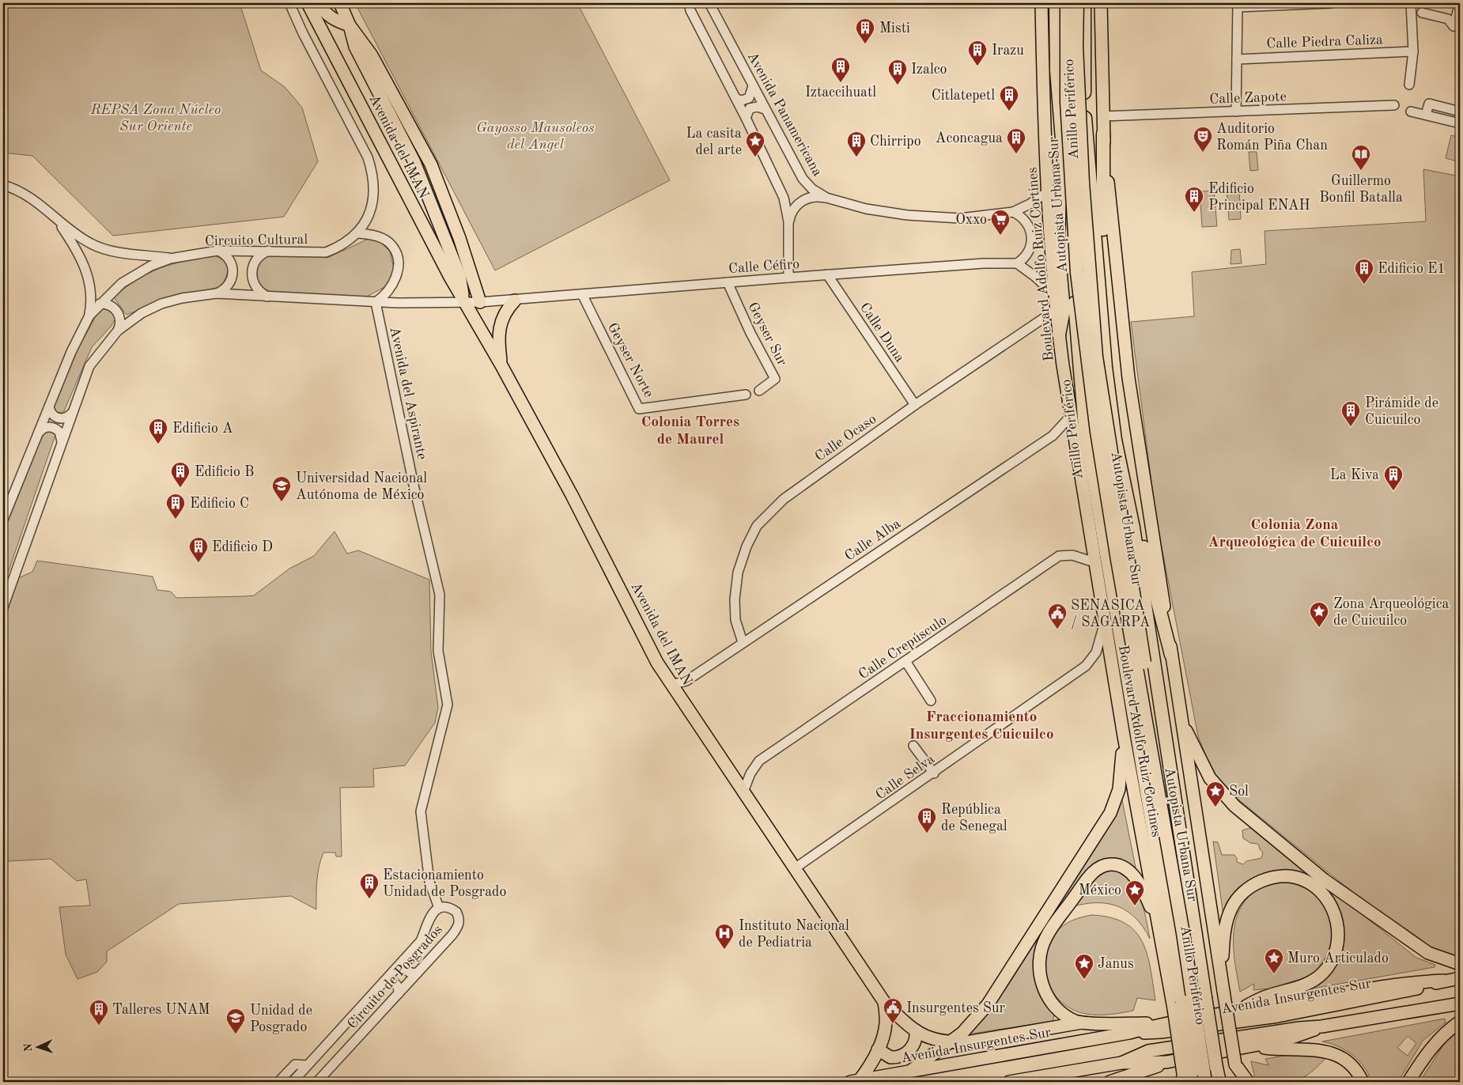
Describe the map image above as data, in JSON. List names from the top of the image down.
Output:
{
  "streets": {
    "highway": ["Anillo Periférico", "Autopista Urbana Sur"],
    "main road": ["Avenida del IMAN", "Boulevard Adolfo Ruiz Cortines", "Avenida Insurgentes Sur"],
    "street": [
      "Calle Piedra Caliza",
      "Calle Zapote",
      "Avenida Panamericana",
      "Circuito Cultural",
      "Calle Céfiro",
      "Calle Duna",
      "Geyser Sur",
      "Geyser Norte",
      "Avenida del Aspirante",
      "Calle Ocaso",
      "Calle Alba",
      "Calle Crepúsculo",
      "Calle Selva",
      "Circuito de Posgrados"
    ]
  },
  "crossings": [
    ["Anillo Periférico", "Boulevard Adolfo Ruiz Cortines"],
    ["Avenida Panamericana", "Boulevard Adolfo Ruiz Cortines"],
    ["Avenida del IMAN", "Calle Céfiro"],
    ["Avenida del IMAN", "Calle Alba"],
    ["Avenida del IMAN", "Calle Crepúsculo"],
    ["Avenida del IMAN", "Calle Selva"],
    ["Avenida del IMAN", "Avenida Insurgentes Sur"],
    ["Boulevard Adolfo Ruiz Cortines", "Calle Ocaso"],
    ["Boulevard Adolfo Ruiz Cortines", "Calle Alba"],
    ["Boulevard Adolfo Ruiz Cortines", "Calle Crepúsculo"],
    ["Boulevard Adolfo Ruiz Cortines", "Calle Selva"],
    ["Calle Céfiro", "Calle Duna"],
    ["Calle Céfiro", "Geyser Sur"],
    ["Calle Céfiro", "Geyser Norte"],
    ["Calle Duna", "Calle Ocaso"],
    ["Avenida del Aspirante", "Circuito de Posgrados"],
    ["Calle Ocaso", "Calle Alba"]
  ],
  "districts": ["Colonia Torres de Maurel", "Colonia Zona Arqueológica de Cuicuilco", "Fraccionamiento Insurgentes Cuicuilco"],
  "parks": ["REPSA Zona Núcleo Sur Oriente", "Gayosso Mausoleos del Angel"],
  "places": {
    "building": [
      "Misti",
      "Irazu",
      "Iztaccihuatl",
      "Izalco",
      "Citlatepetl",
      "Aconcagua",
      "Chirripo",
      "Edificio Principal ENAH",
      "Edificio E1",
      "Pirámide de Cuicuilco",
      "Edificio A",
      "Edificio B",
      "La Kiva",
      "Edificio C",
      "Edificio D",
      "República de Senegal",
      "Estacionamiento Unidad de Posgrado",
      "Talleres UNAM"
    ],
    "theatre": ["Auditorio Román Piña Chan"],
    "place": [
      "La casita del arte",
      "Zona Arqueológica de Cuicuilco",
      "Sol",
      "México",
      "Muro Articulado",
      "Janus"
    ],
    "library": ["Guillermo Bonfil Batalla"],
    "supermarket": ["Oxxo"],
    "school or university": ["Universidad Nacional Autónoma de México", "Unidad de Posgrado"],
    "public building": ["SENASICA / SAGARPA", "Insurgentes Sur"],
    "hospital": ["Instituto Nacional de Pediatria"]
  },
  "north": "left"
}
